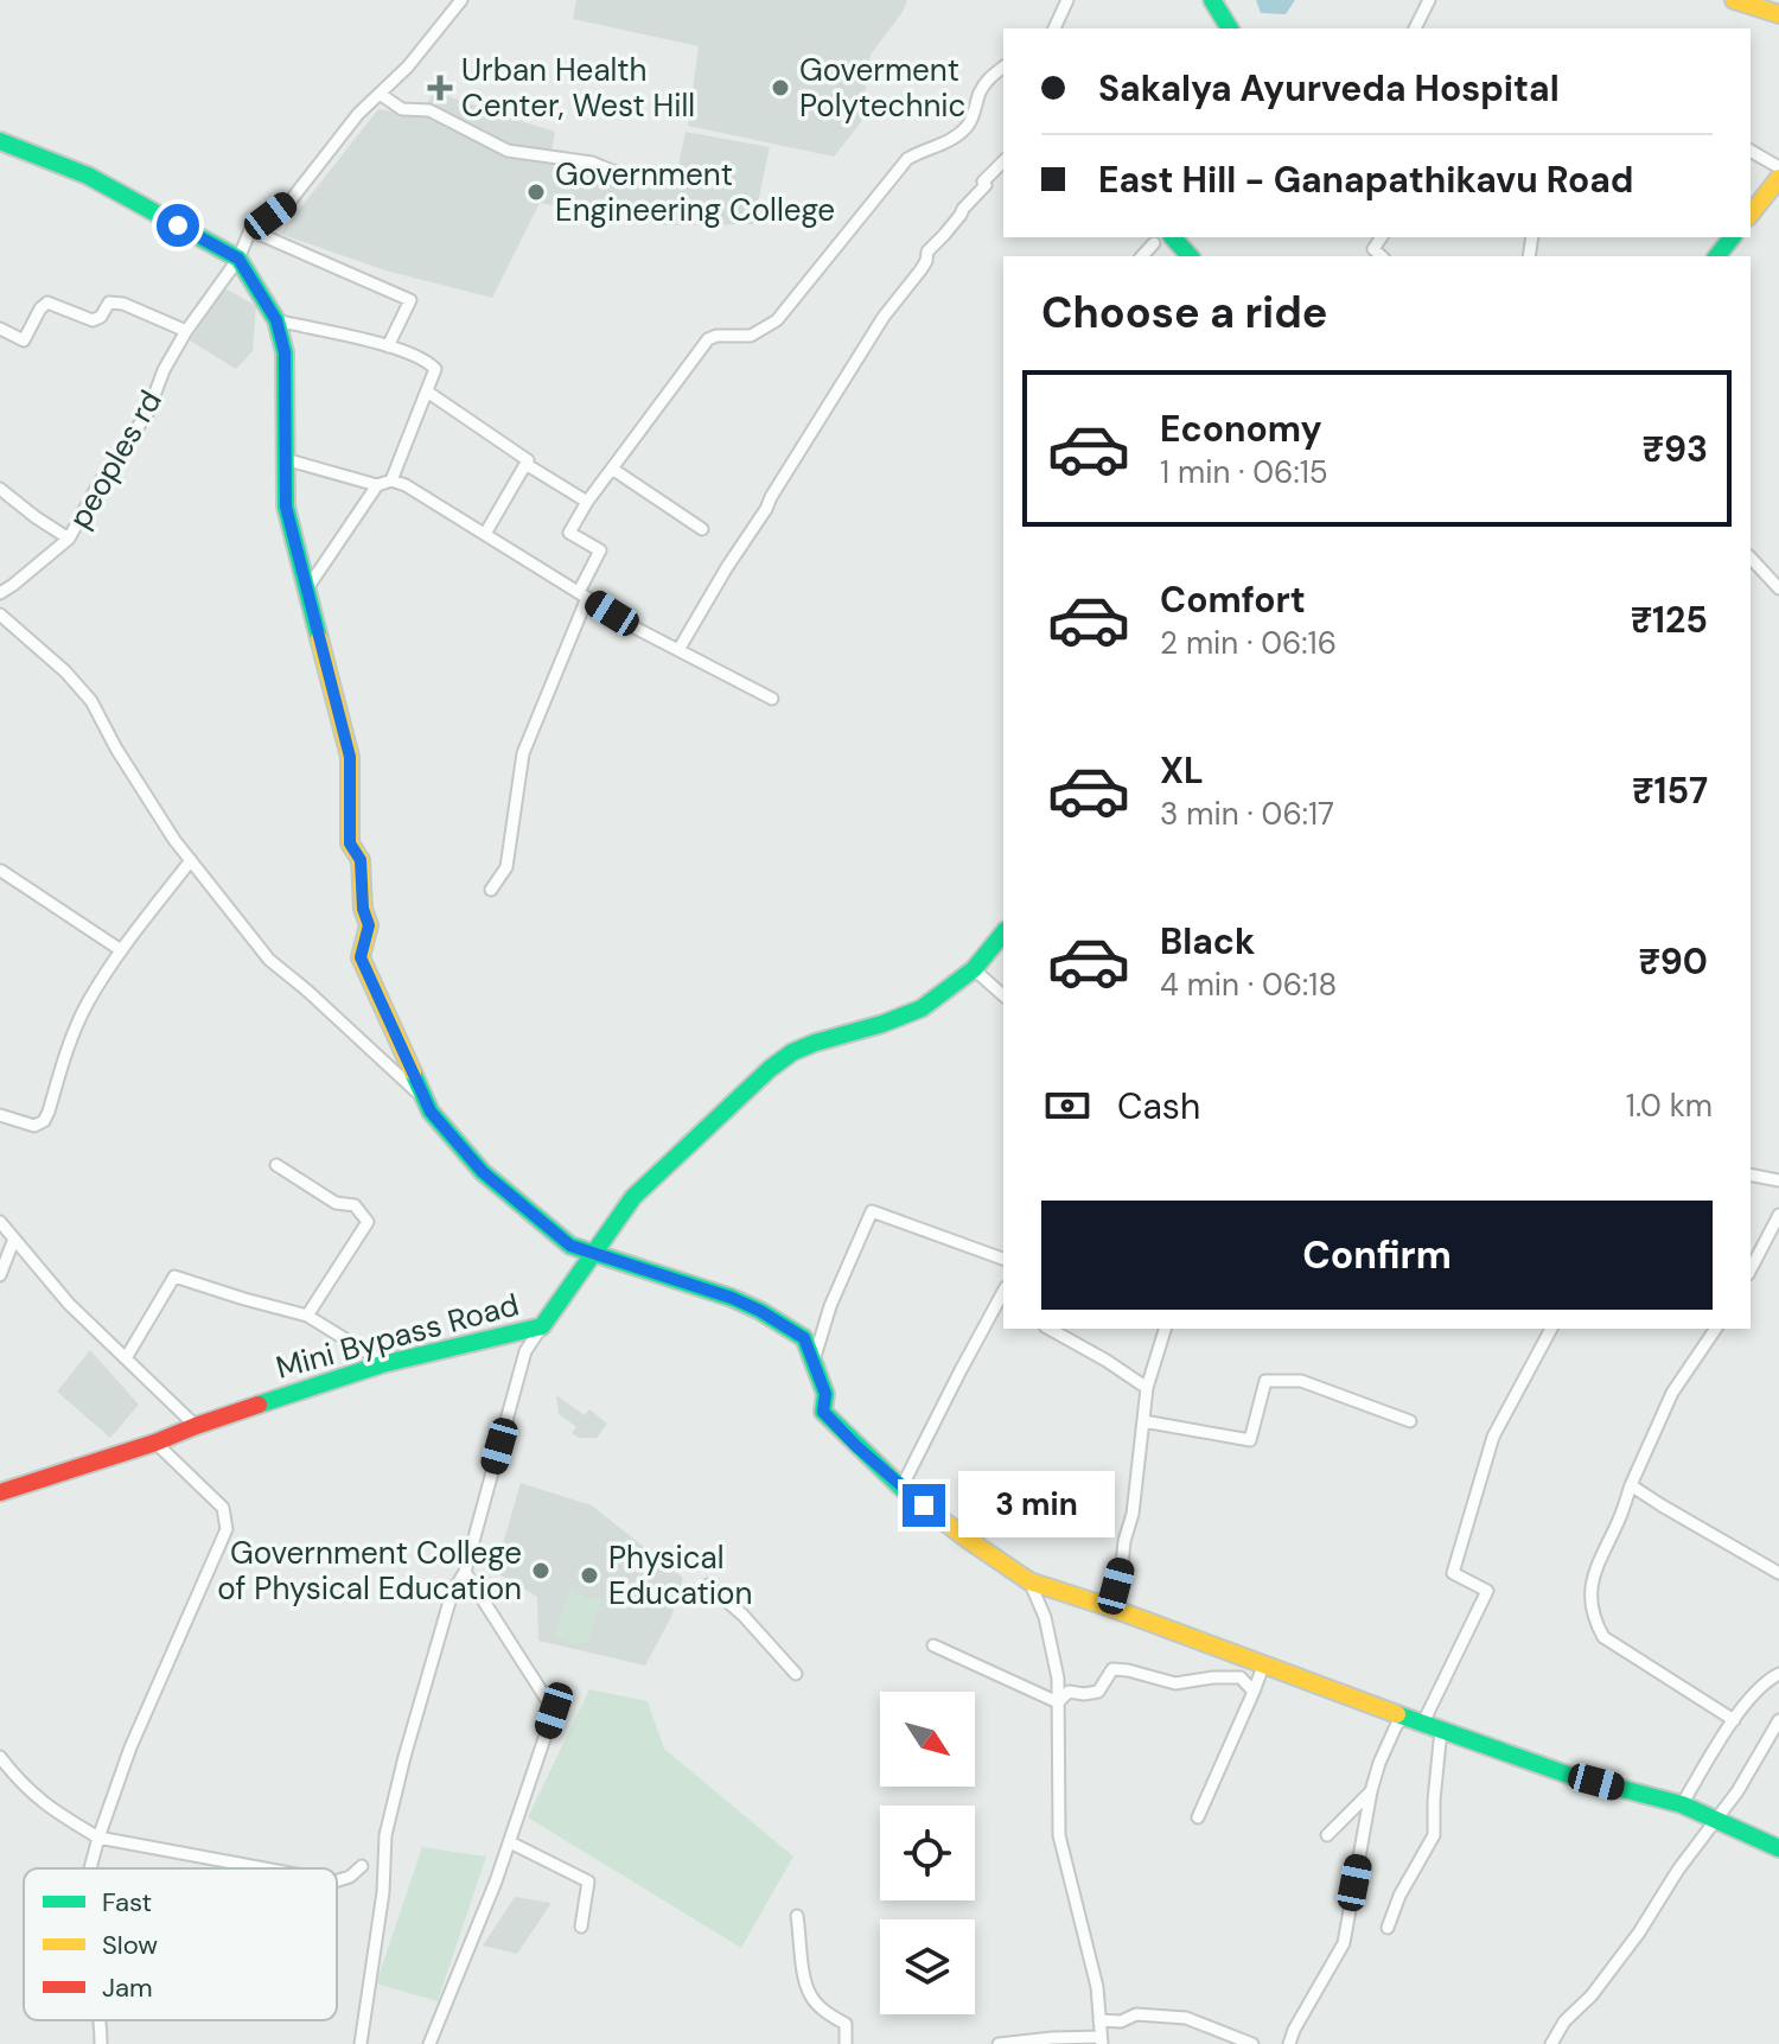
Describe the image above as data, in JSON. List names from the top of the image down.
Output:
{
  "streets": {
    "main road": ["Mini Bypass Road"],
    "street": ["peoples rd"]
  },
  "places": {
    "health": ["Urban Health Center, West Hill"],
    "other": [
      "Goverment Polytechnic",
      "Government Engineering College",
      "Government College of Physical Education",
      "Physical Education"
    ]
  },
  "legend": ["Fast", "Slow", "Jam"],
  "north": "bottom right",
  "page": {
    "banner": ["Sakalya Ayurveda Hospital", "East Hill - Ganapathikavu Road"],
    "heading": "Choose a ride",
    "list": [
      {
        "name": "Economy",
        "note": "1 min · 06:15",
        "value": "₹93"
      },
      {
        "name": "Comfort",
        "note": "2 min · 06:16",
        "value": "₹125"
      },
      {
        "name": "XL",
        "note": "3 min · 06:17",
        "value": "₹157"
      },
      {
        "name": "Black",
        "note": "4 min · 06:18",
        "value": "₹90"
      }
    ],
    "pay": ["Cash", "1.0 km"],
    "buttons": "Confirm",
    "bubble": "3 min"
  }
}
